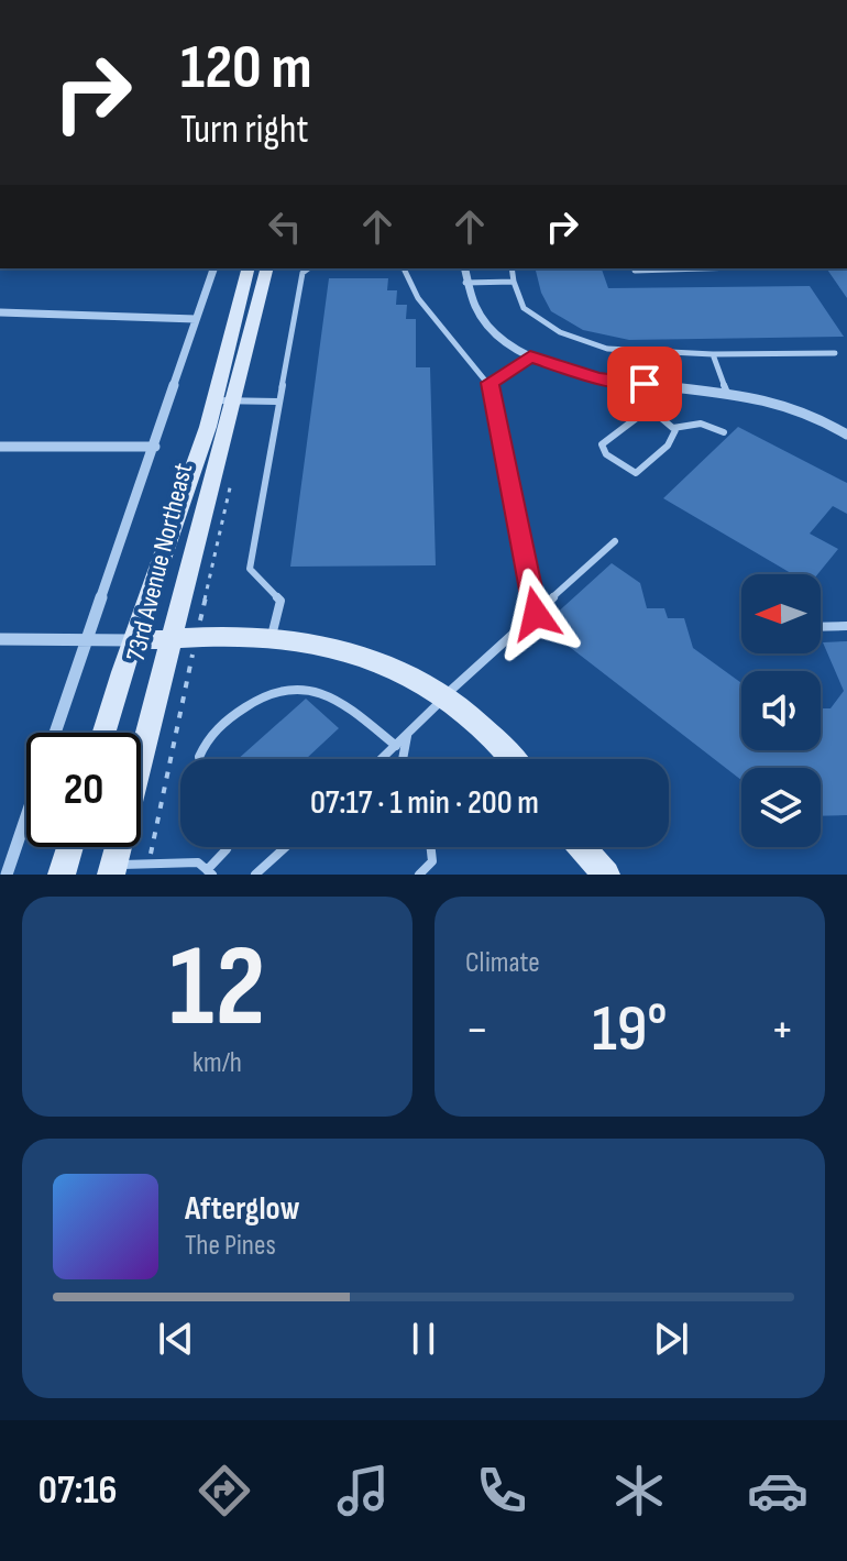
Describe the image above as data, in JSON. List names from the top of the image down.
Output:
{
  "streets": {
    "street": ["73rd Avenue Northeast"]
  },
  "north": "left",
  "page": {
    "turn": ["120 m", "Turn right"],
    "limit": "20",
    "trip": "07:17 · 1 min · 200 m",
    "tile": [
      ["12", "km/h"],
      "Climate"
    ],
    "heat": ["−", "19°", "+"],
    "song": ["Afterglow", "The Pines"],
    "tabs": "07:16"
  }
}
